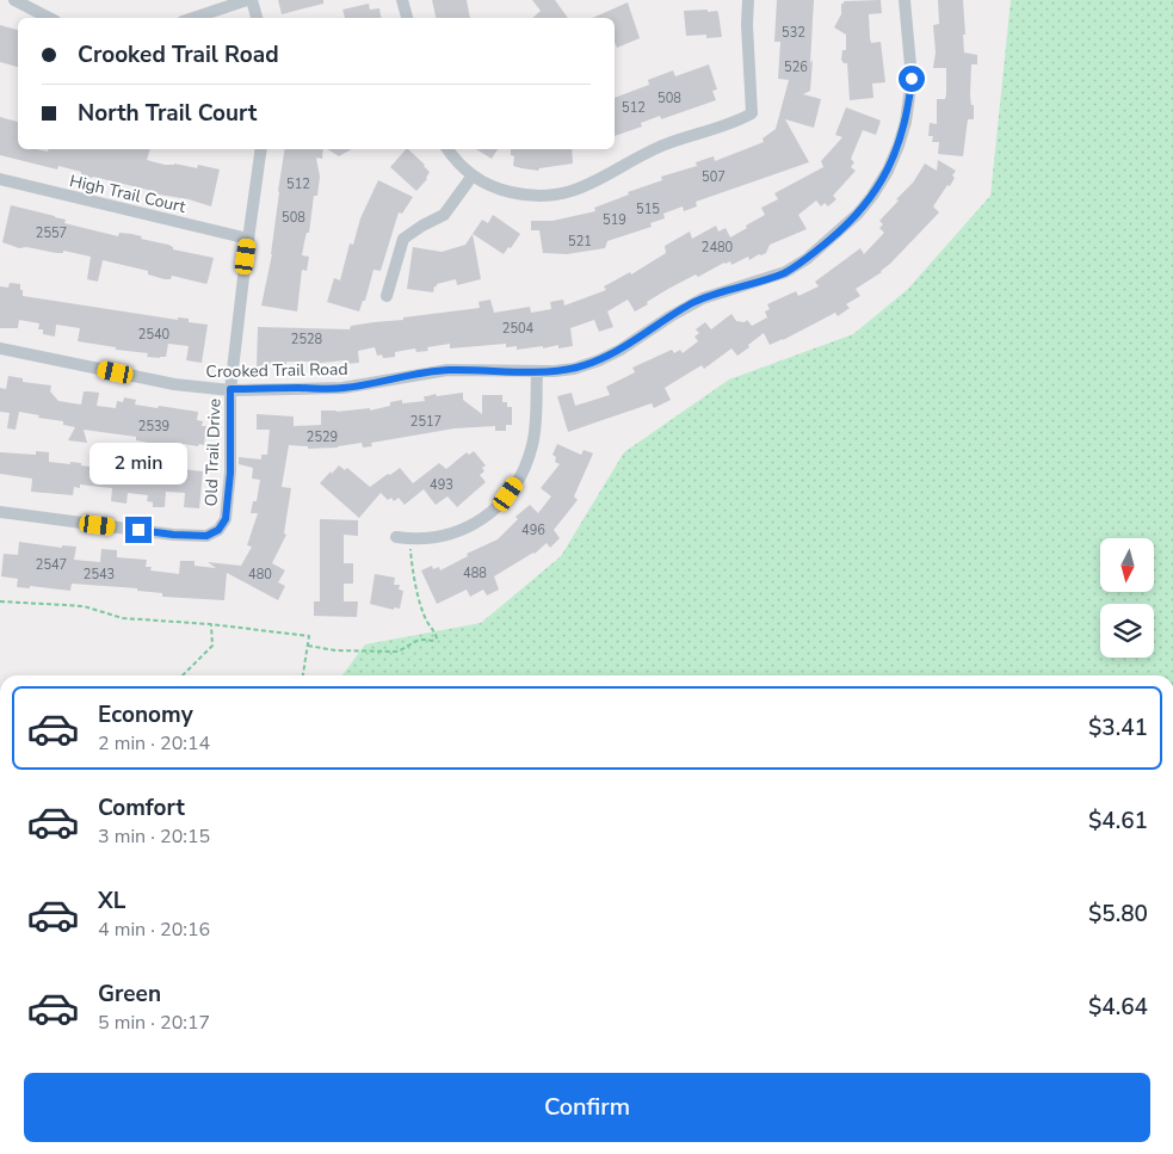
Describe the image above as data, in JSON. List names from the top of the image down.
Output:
{
  "streets": {
    "street": ["High Trail Court", "Crooked Trail Road", "Old Trail Drive"]
  },
  "crossings": [
    ["High Trail Court", "Old Trail Drive"],
    ["Crooked Trail Road", "Old Trail Drive"]
  ],
  "house_numbers": [
    "532",
    "526",
    "508",
    "512",
    "507",
    "512",
    "515",
    "508",
    "519",
    "2557",
    "521",
    "2480",
    "2504",
    "2540",
    "2528",
    "2517",
    "2539",
    "2529",
    "493",
    "496",
    "2547",
    "488",
    "2543",
    "480"
  ],
  "north": "bottom",
  "page": {
    "banner": ["Crooked Trail Road", "North Trail Court"],
    "bubble": "2 min",
    "list": [
      {
        "name": "Economy",
        "note": "2 min · 20:14",
        "value": "$3.41"
      },
      {
        "name": "Comfort",
        "note": "3 min · 20:15",
        "value": "$4.61"
      },
      {
        "name": "XL",
        "note": "4 min · 20:16",
        "value": "$5.80"
      },
      {
        "name": "Green",
        "note": "5 min · 20:17",
        "value": "$4.64"
      }
    ],
    "buttons": "Confirm"
  }
}
